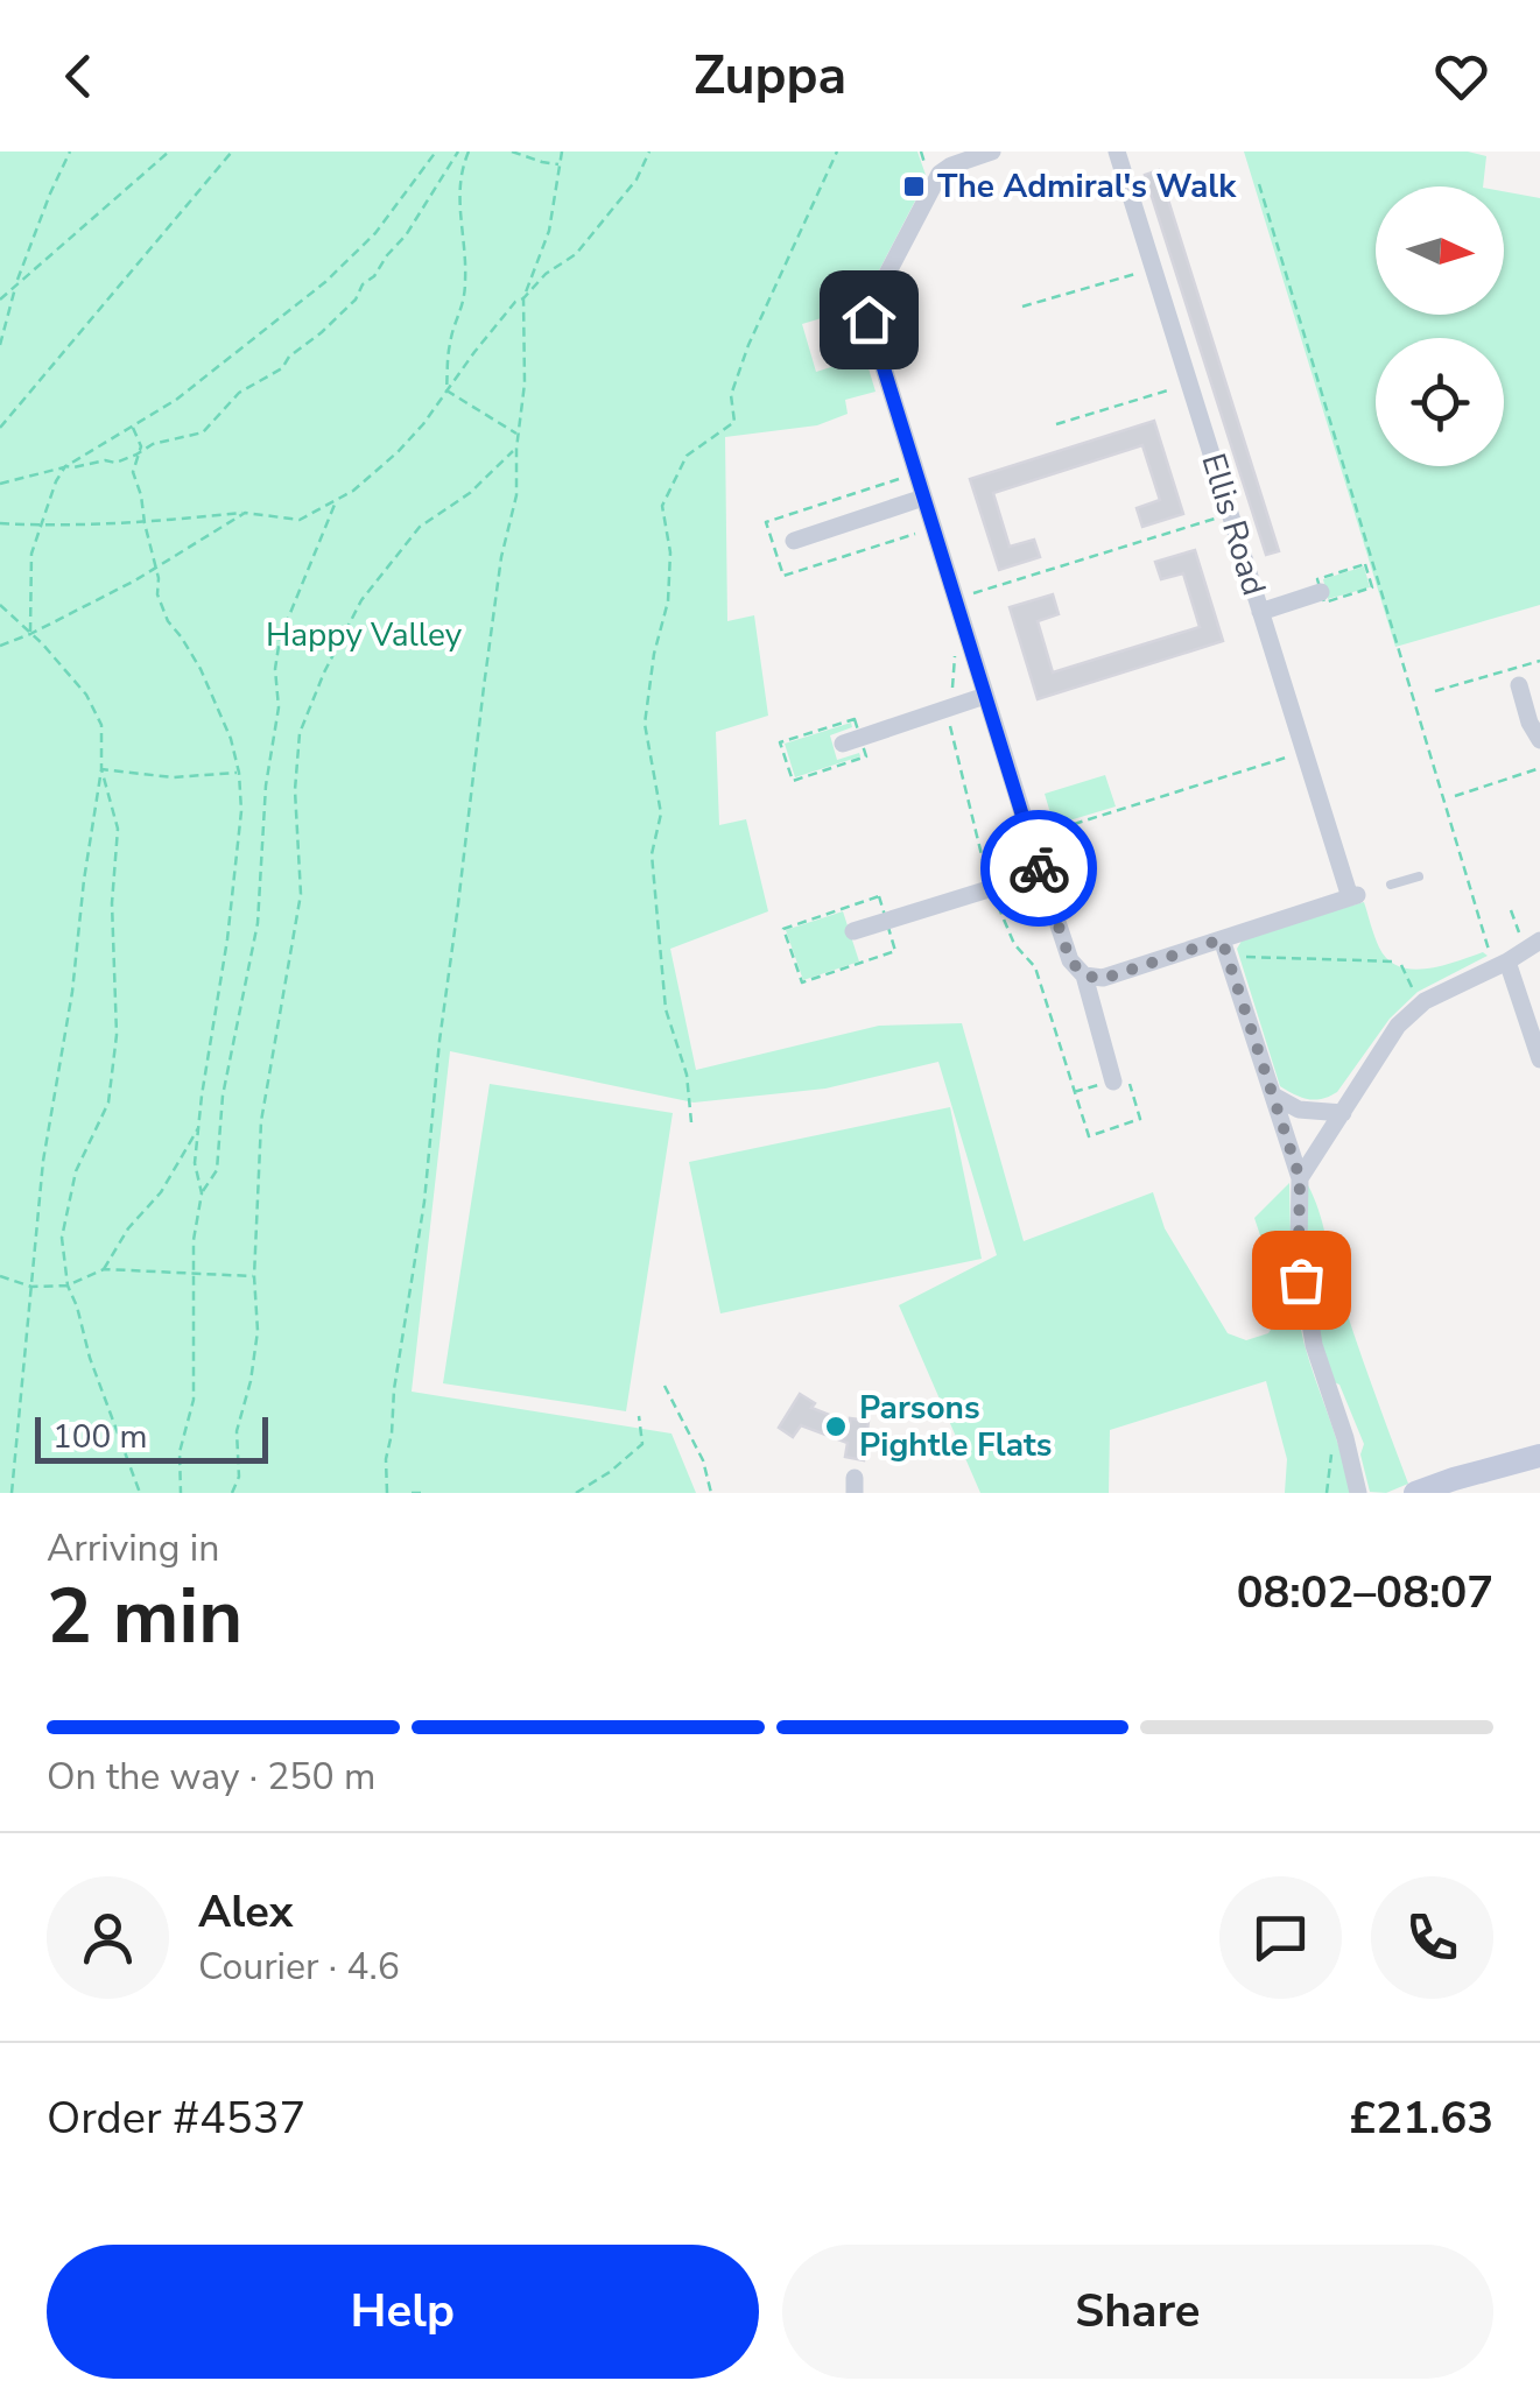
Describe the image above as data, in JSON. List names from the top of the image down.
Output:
{
  "streets": {
    "street": ["Ellis Road"]
  },
  "parks": ["Happy Valley"],
  "places": {
    "transit": ["The Admiral's Walk"],
    "other": ["Parsons Pightle Flats"]
  },
  "scale_bar": "100 m",
  "north": "right",
  "page": {
    "header": "Zuppa",
    "scale": "100 m",
    "heading": ["2 min", "Arriving in", "08:02–08:07"],
    "panel": [
      "Alex",
      "Courier · 4.6",
      "Order #4537",
      "£21.63"
    ],
    "bar": "On the way · 250 m",
    "buttons": ["Help", "Share"]
  }
}
